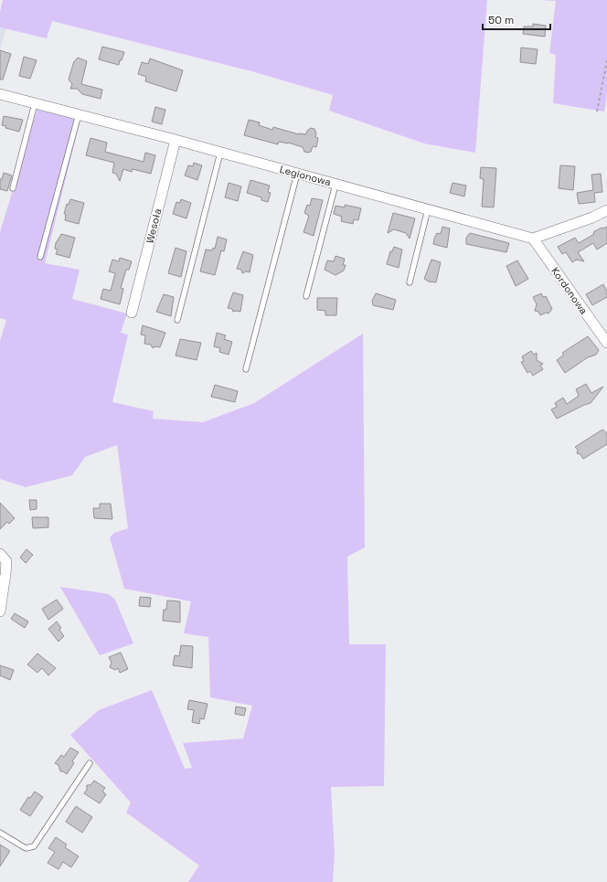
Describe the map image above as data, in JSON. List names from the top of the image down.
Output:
{
  "streets": {
    "street": ["Legionowa", "Wesoła", "Kordonowa"]
  },
  "crossings": [
    ["Legionowa", "Wesoła"],
    ["Legionowa", "Kordonowa"]
  ],
  "scale_bar": "50 m"
}
